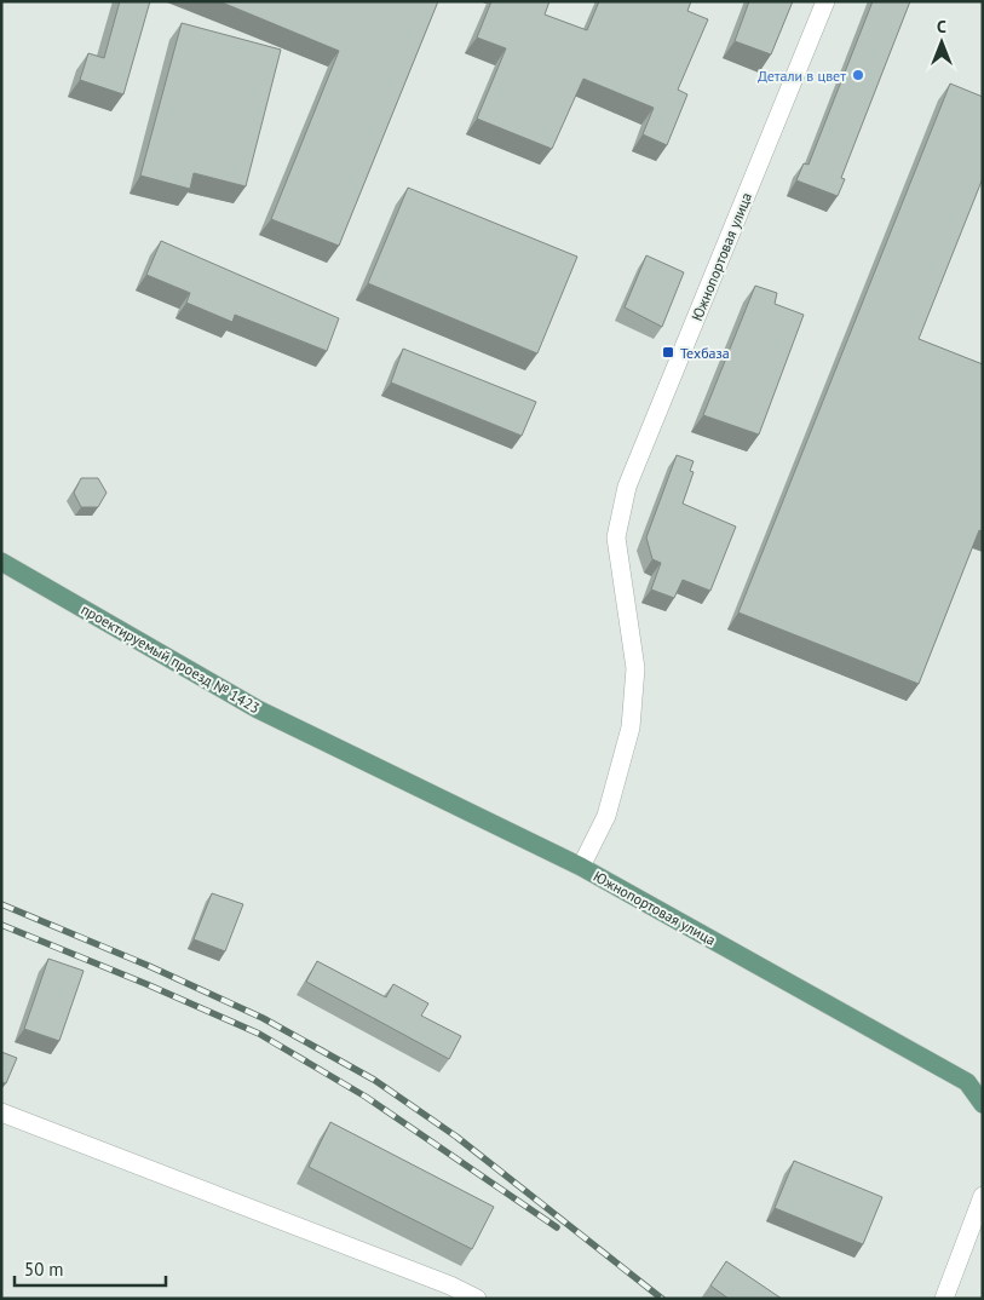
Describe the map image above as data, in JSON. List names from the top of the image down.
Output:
{
  "streets": {
    "main road": ["Южнопортовая улица", "проектируемый проезд № 1423"]
  },
  "crossings": [
    ["Южнопортовая улица", "проектируемый проезд № 1423"]
  ],
  "places": {
    "other": ["Детали в цвет"],
    "transit": ["Техбаза"]
  },
  "scale_bar": "50 m",
  "north": "top"
}
